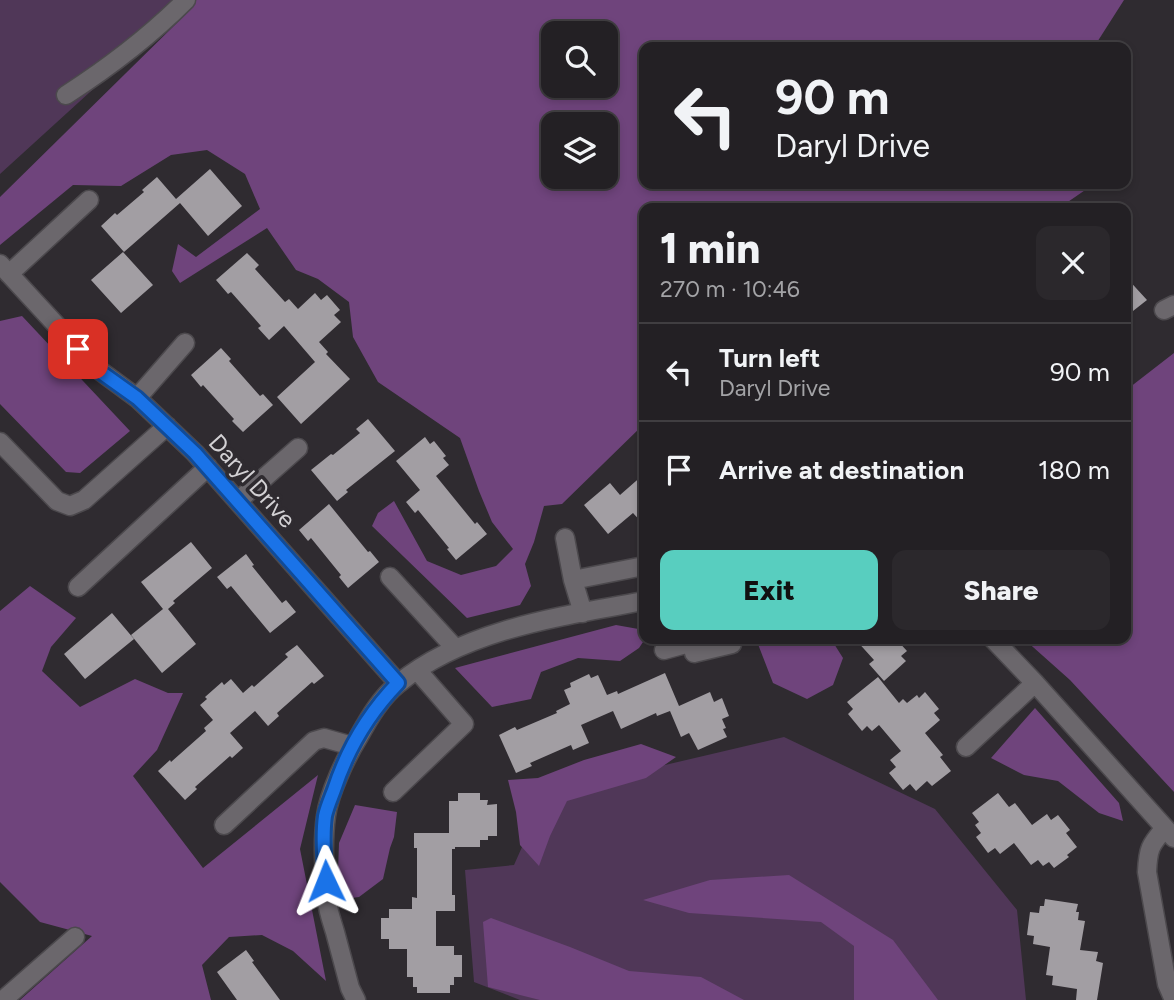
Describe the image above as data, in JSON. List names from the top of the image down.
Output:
{
  "streets": {
    "street": ["Daryl Drive"]
  },
  "page": {
    "turn": ["90 m", "Daryl Drive"],
    "heading": ["1 min", "270 m · 10:46"],
    "list": [
      {
        "name": "Turn left",
        "note": "Daryl Drive",
        "value": "90 m"
      },
      {
        "name": "Arrive at destination",
        "value": "180 m"
      }
    ],
    "buttons": ["Exit", "Share"]
  }
}
